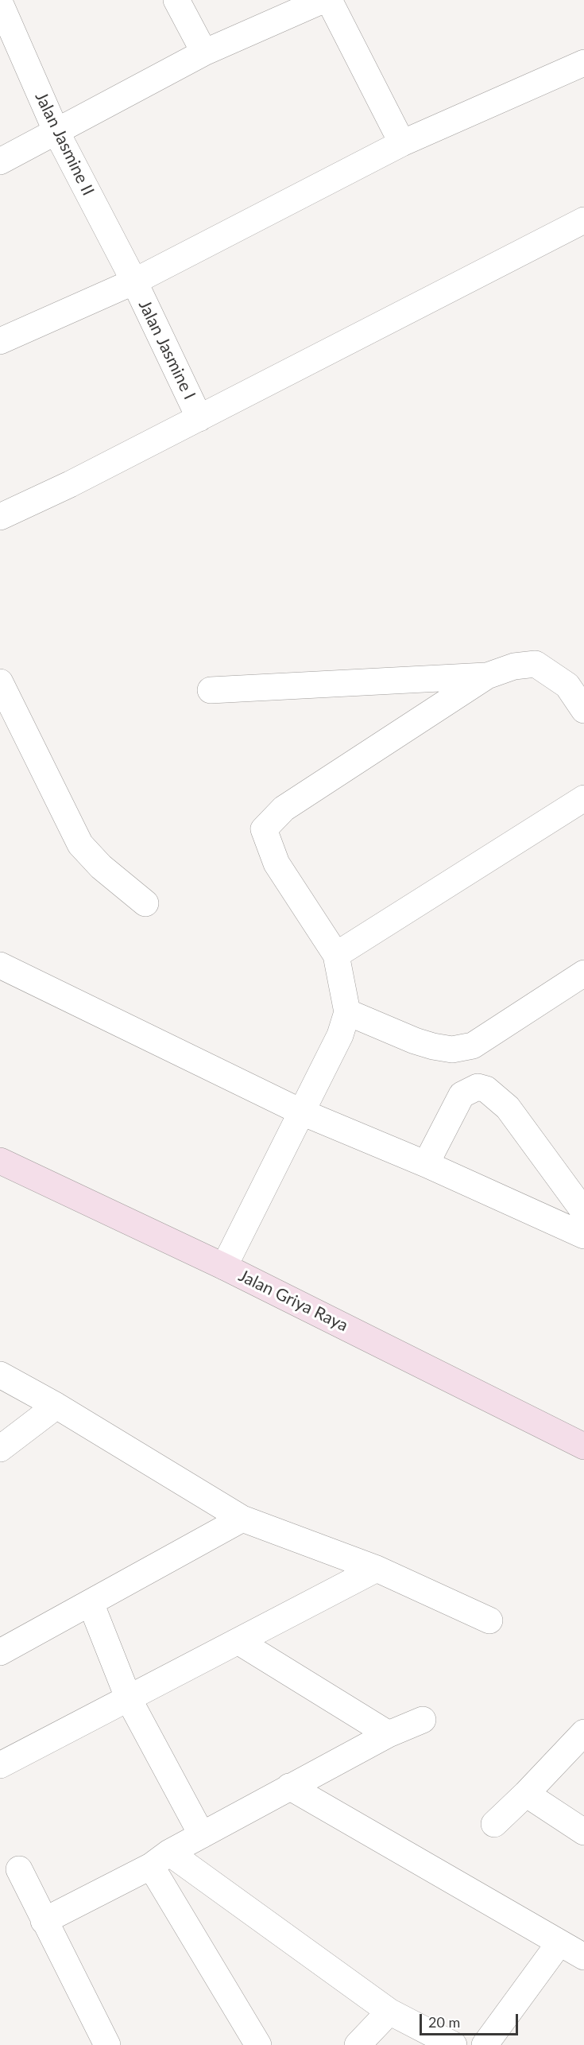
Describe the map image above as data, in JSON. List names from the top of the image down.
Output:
{
  "streets": {
    "street": ["Jalan Jasmine II", "Jalan Jasmine I", "Jalan Griya Raya"]
  },
  "crossings": [
    ["Jalan Jasmine II", "Jalan Jasmine I"]
  ],
  "scale_bar": "20 m"
}
